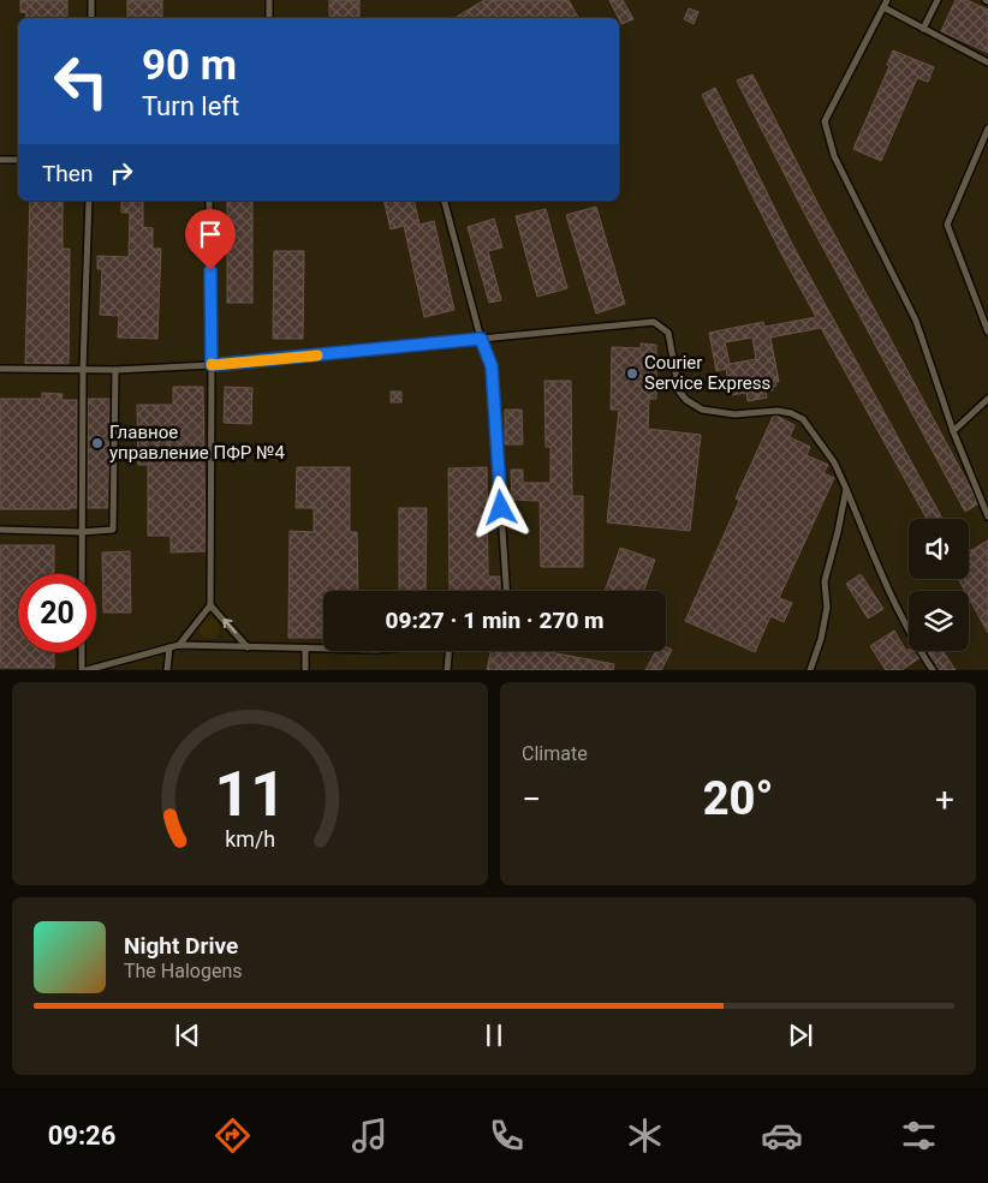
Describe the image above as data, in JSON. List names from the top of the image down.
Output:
{
  "places": ["Courier Service Express", "Главное управление ПФР №4"],
  "page": {
    "turn": ["90 m", "Turn left"],
    "then": "Then",
    "limit": "20",
    "trip": "09:27 · 1 min · 270 m",
    "tile": "Climate",
    "heat": ["−", "20°", "+"],
    "song": ["Night Drive", "The Halogens"],
    "tabs": "09:26",
    "gauge": ["11", "km/h"]
  }
}
